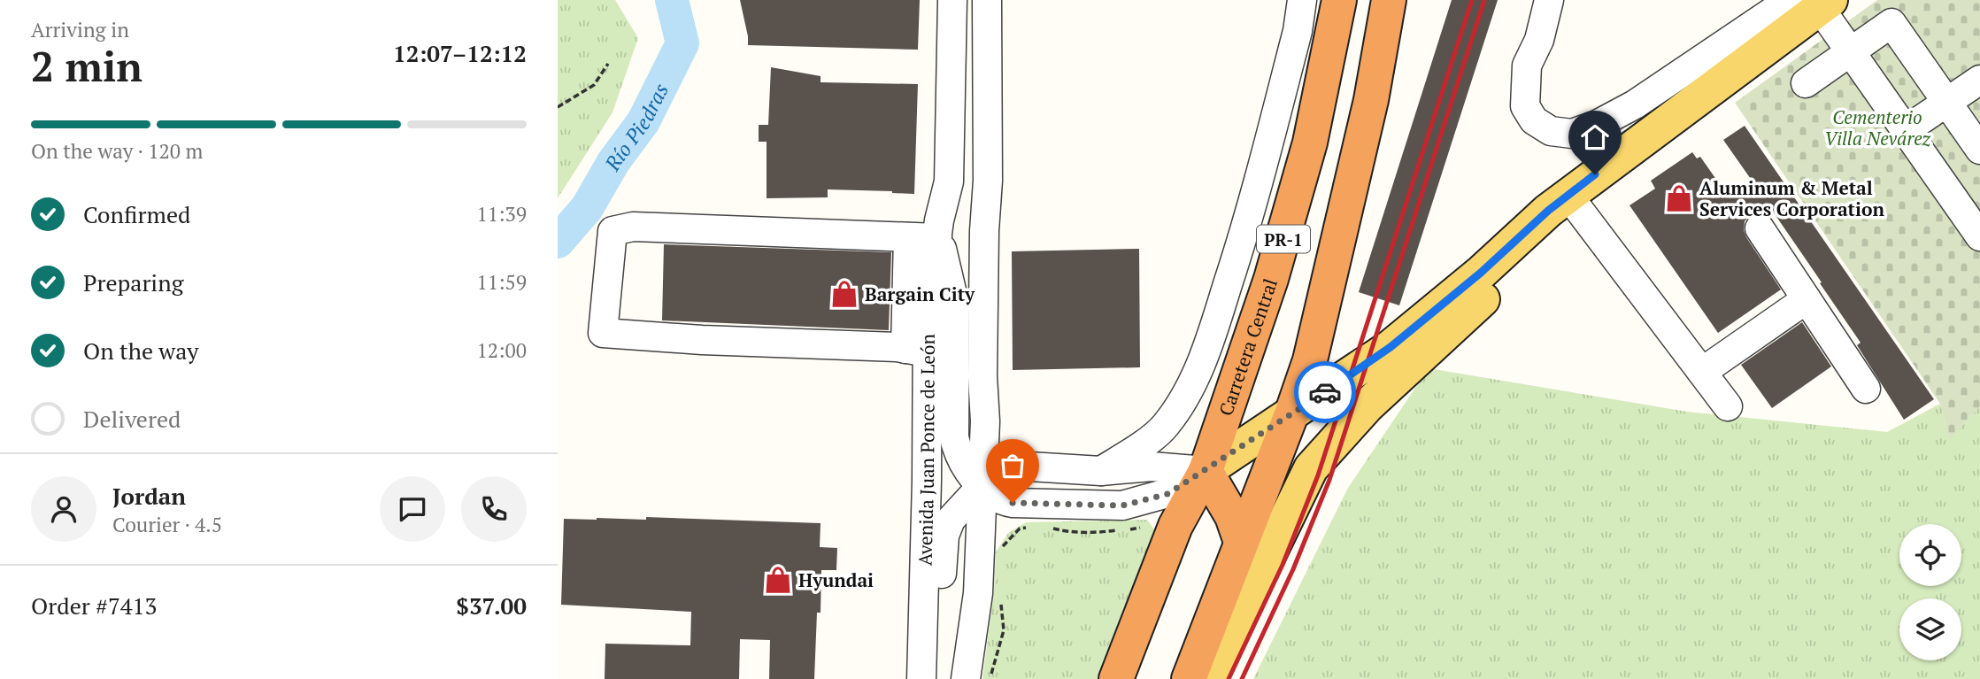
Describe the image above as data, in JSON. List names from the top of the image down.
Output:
{
  "streets": {
    "highway": ["PR-1", "Carretera Central"],
    "street": ["Avenida Juan Ponce de León"]
  },
  "water": ["Río Piedras"],
  "parks": ["Cementerio Villa Nevárez"],
  "places": {
    "shop": ["Aluminum & Metal Services Corporation", "Bargain City", "Hyundai"]
  },
  "page": {
    "heading": ["2 min", "Arriving in", "12:07–12:12"],
    "panel": [
      "Jordan",
      "Courier · 4.5",
      "Order #7413",
      "$37.00"
    ],
    "bar": "On the way · 120 m",
    "list": [
      ["Confirmed", "11:39"],
      ["Preparing", "11:59"],
      ["On the way", "12:00"],
      "Delivered"
    ]
  }
}
